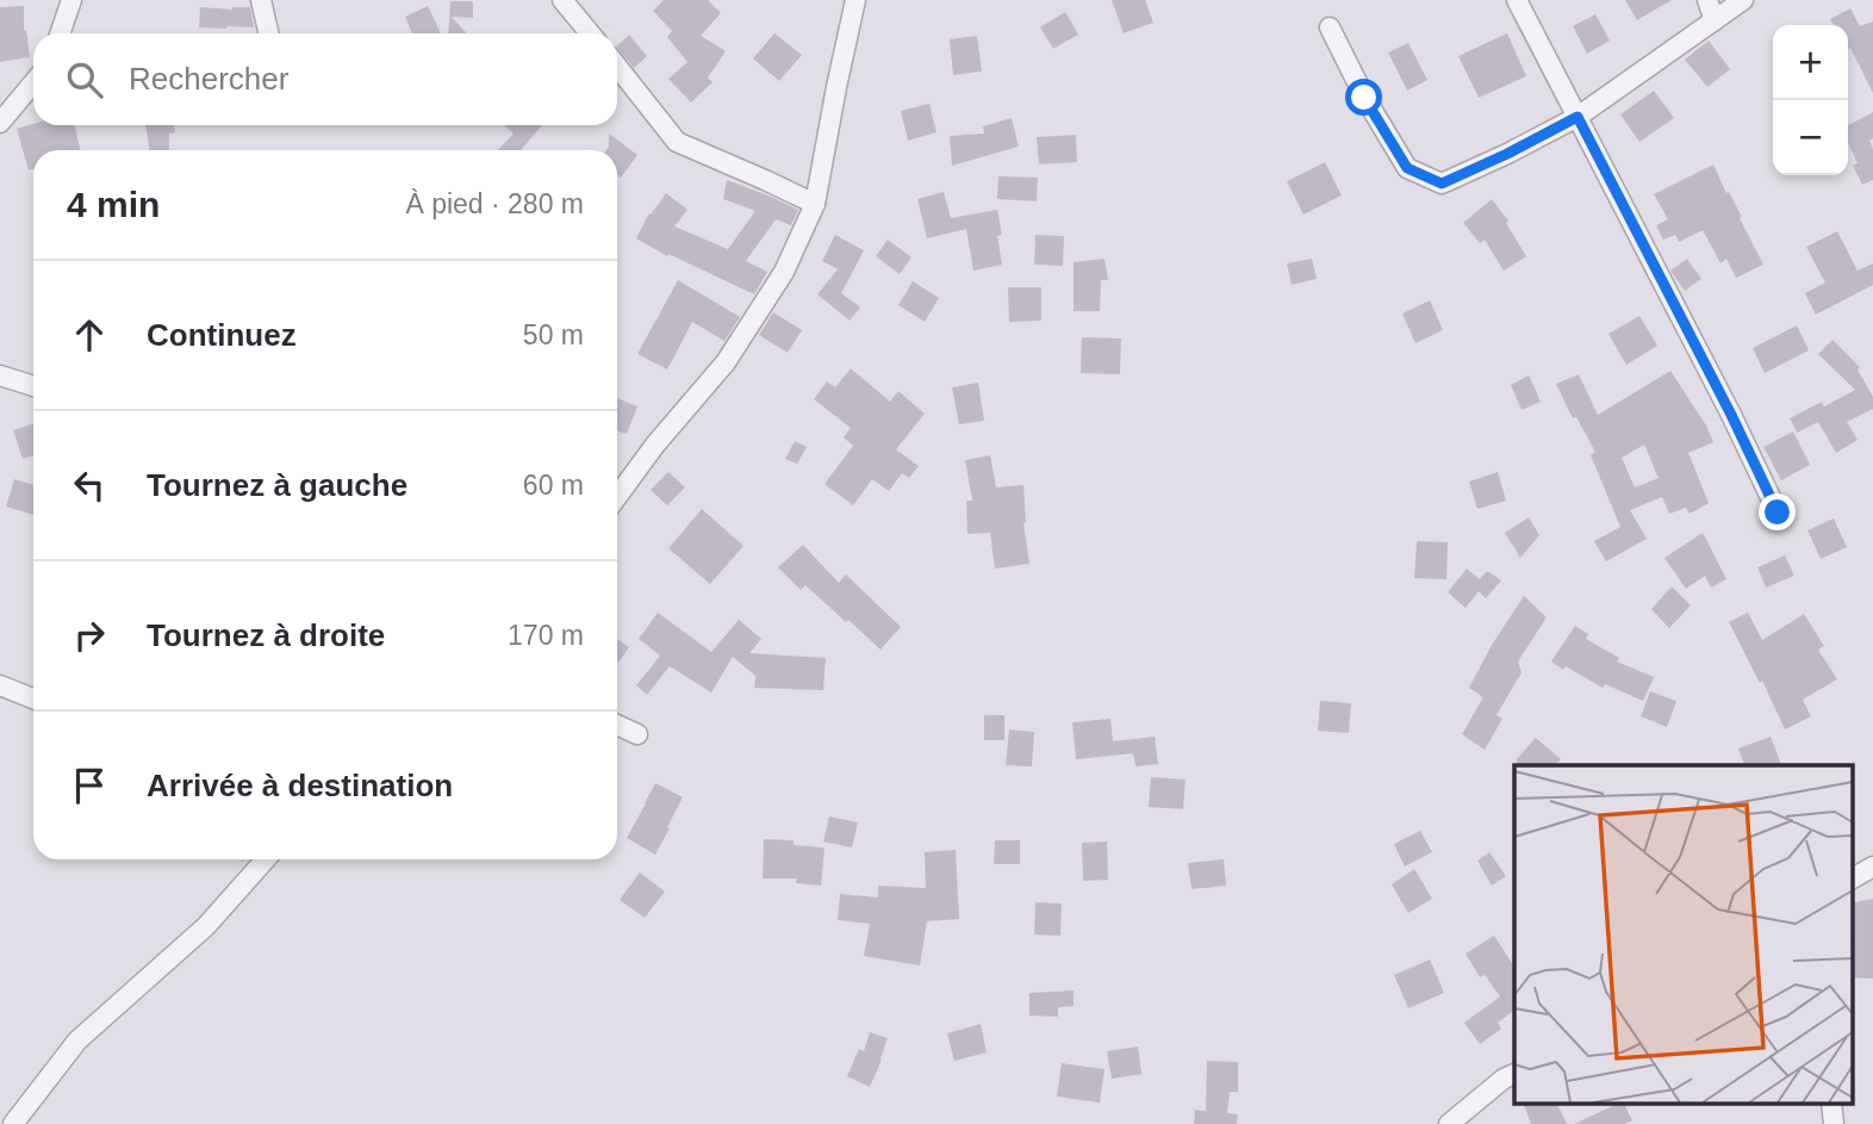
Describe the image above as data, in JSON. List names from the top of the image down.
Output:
{
  "page": {
    "map_buttons": ["+", "−"],
    "search": "Rechercher",
    "heading": ["4 min", "À pied · 280 m"],
    "list": [
      ["Continuez", "50 m"],
      ["Tournez à gauche", "60 m"],
      ["Tournez à droite", "170 m"],
      "Arrivée à destination"
    ]
  }
}
